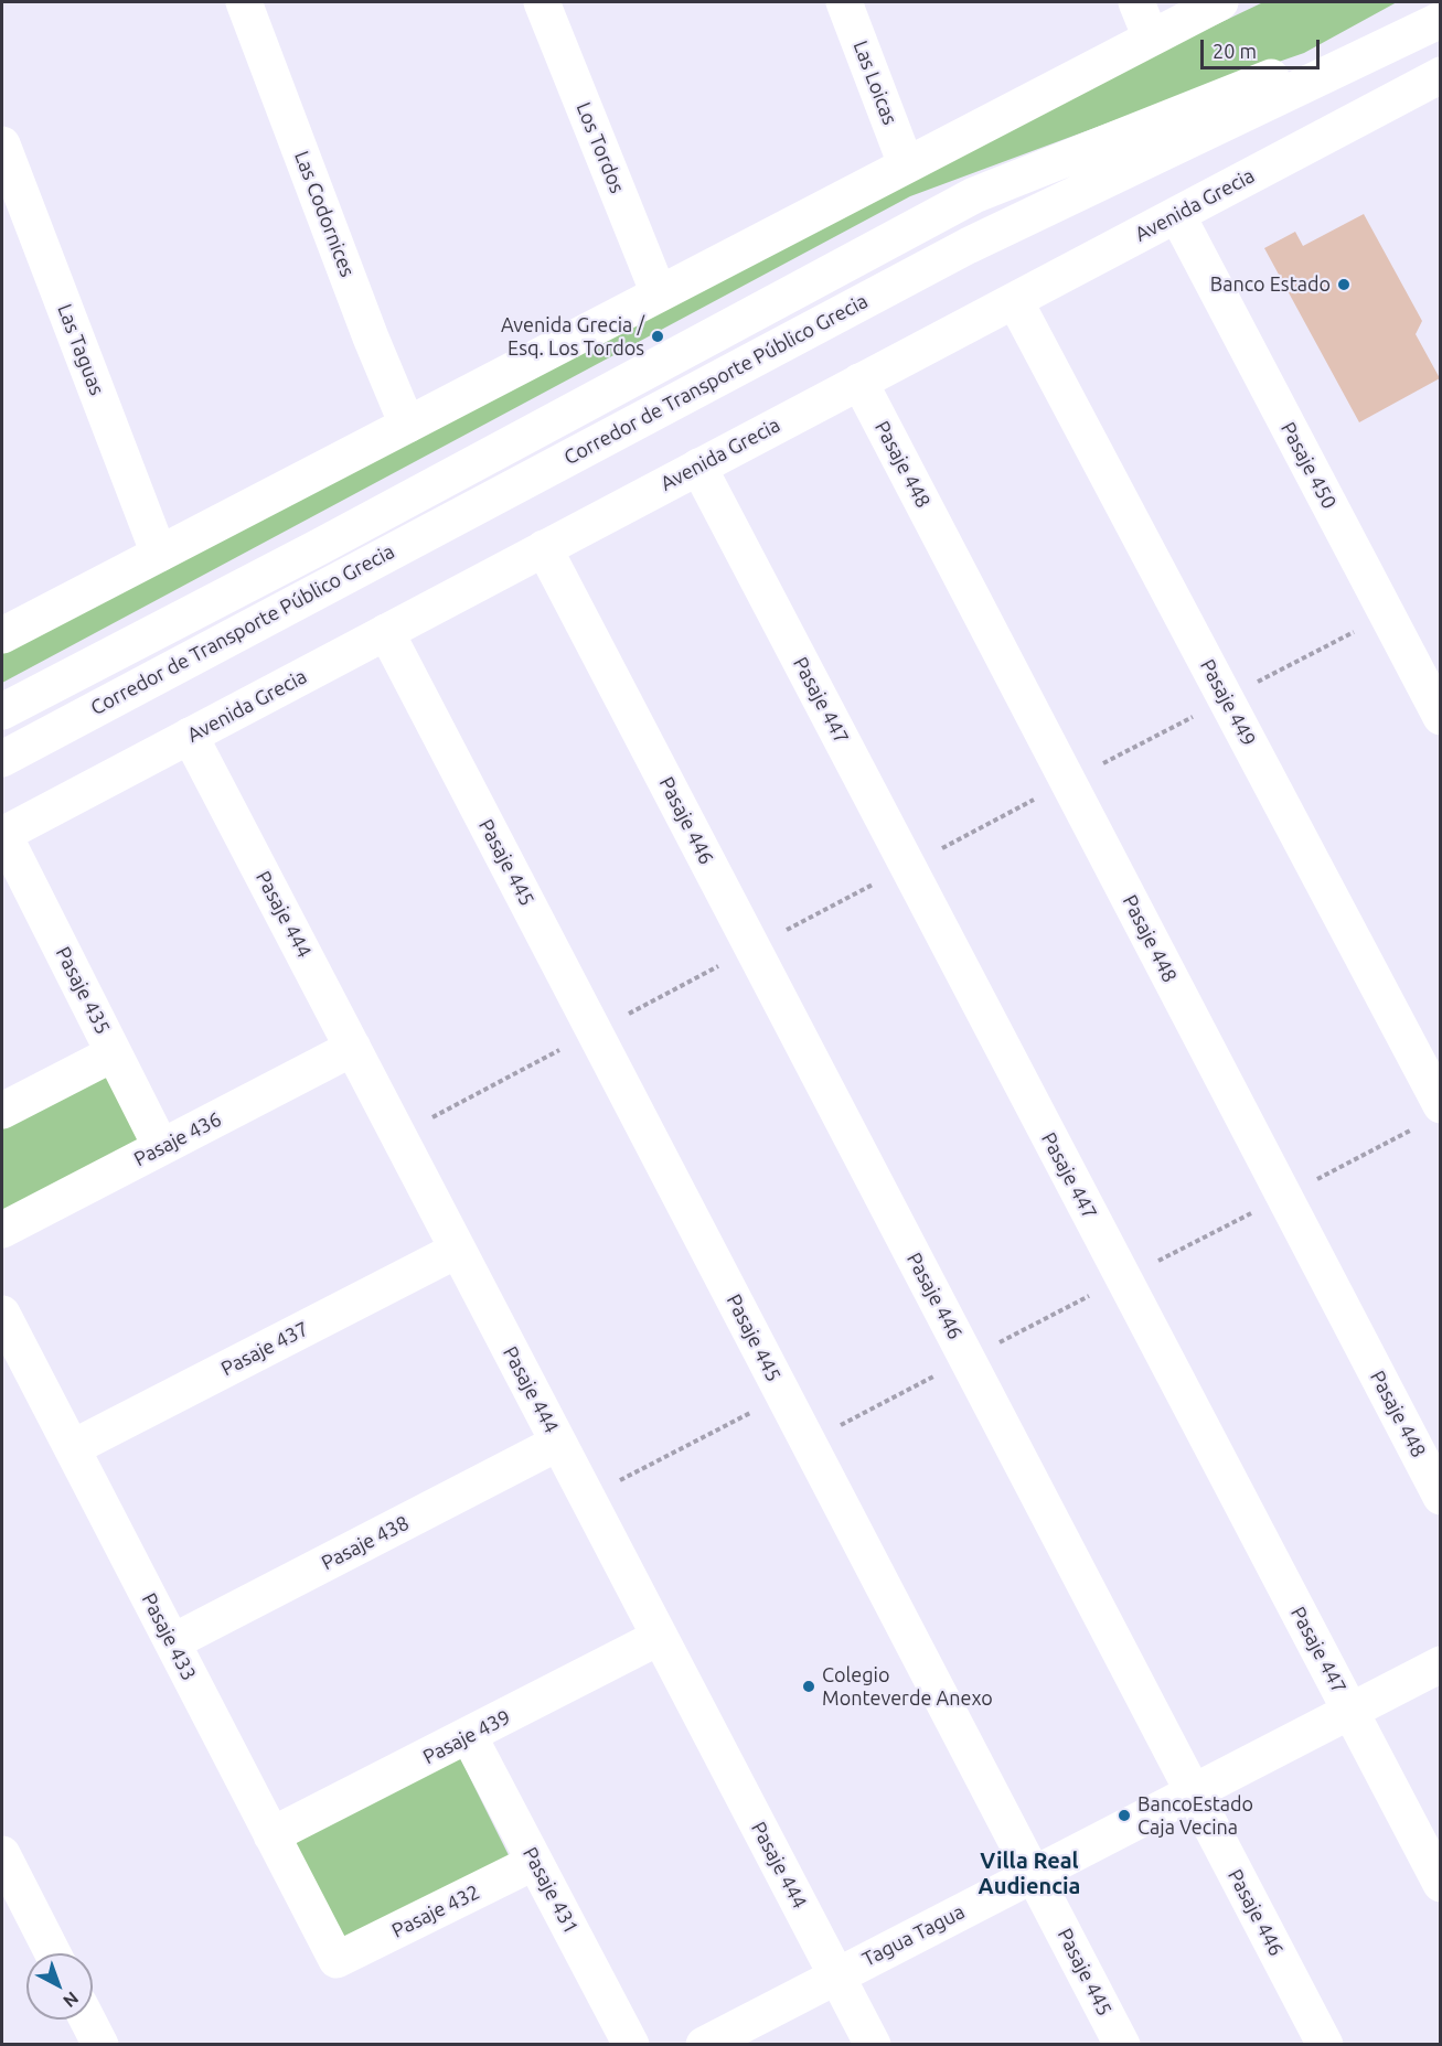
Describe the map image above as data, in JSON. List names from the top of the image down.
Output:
{
  "streets": {
    "street": [
      "Las Loicas",
      "Los Tordos",
      "Avenida Grecia",
      "Las Codornices",
      "Las Taguas",
      "Corredor de Transporte Público Grecia",
      "Pasaje 448",
      "Pasaje 450",
      "Pasaje 447",
      "Pasaje 449",
      "Pasaje 446",
      "Pasaje 445",
      "Pasaje 444",
      "Pasaje 435",
      "Pasaje 436",
      "Pasaje 437",
      "Pasaje 438",
      "Pasaje 433",
      "Pasaje 439",
      "Pasaje 431",
      "Pasaje 432",
      "Tagua Tagua"
    ]
  },
  "crossings": [
    ["Avenida Grecia", "Pasaje 448"],
    ["Avenida Grecia", "Pasaje 450"],
    ["Avenida Grecia", "Pasaje 447"],
    ["Avenida Grecia", "Pasaje 449"],
    ["Avenida Grecia", "Pasaje 446"],
    ["Avenida Grecia", "Pasaje 445"],
    ["Avenida Grecia", "Pasaje 444"],
    ["Avenida Grecia", "Pasaje 435"],
    ["Pasaje 447", "Tagua Tagua"],
    ["Pasaje 446", "Tagua Tagua"],
    ["Pasaje 445", "Tagua Tagua"],
    ["Pasaje 444", "Pasaje 436"],
    ["Pasaje 444", "Pasaje 437"],
    ["Pasaje 444", "Pasaje 438"],
    ["Pasaje 444", "Pasaje 439"],
    ["Pasaje 444", "Tagua Tagua"],
    ["Pasaje 435", "Pasaje 436"],
    ["Pasaje 437", "Pasaje 433"],
    ["Pasaje 438", "Pasaje 433"],
    ["Pasaje 433", "Pasaje 439"],
    ["Pasaje 433", "Pasaje 432"],
    ["Pasaje 439", "Pasaje 431"],
    ["Pasaje 431", "Pasaje 432"]
  ],
  "districts": ["Villa Real Audiencia"],
  "places": [
    "Banco Estado",
    "Avenida Grecia / Esq. Los Tordos",
    "Colegio Monteverde Anexo",
    "BancoEstado Caja Vecina"
  ],
  "scale_bar": "20 m",
  "north": "bottom right"
}
